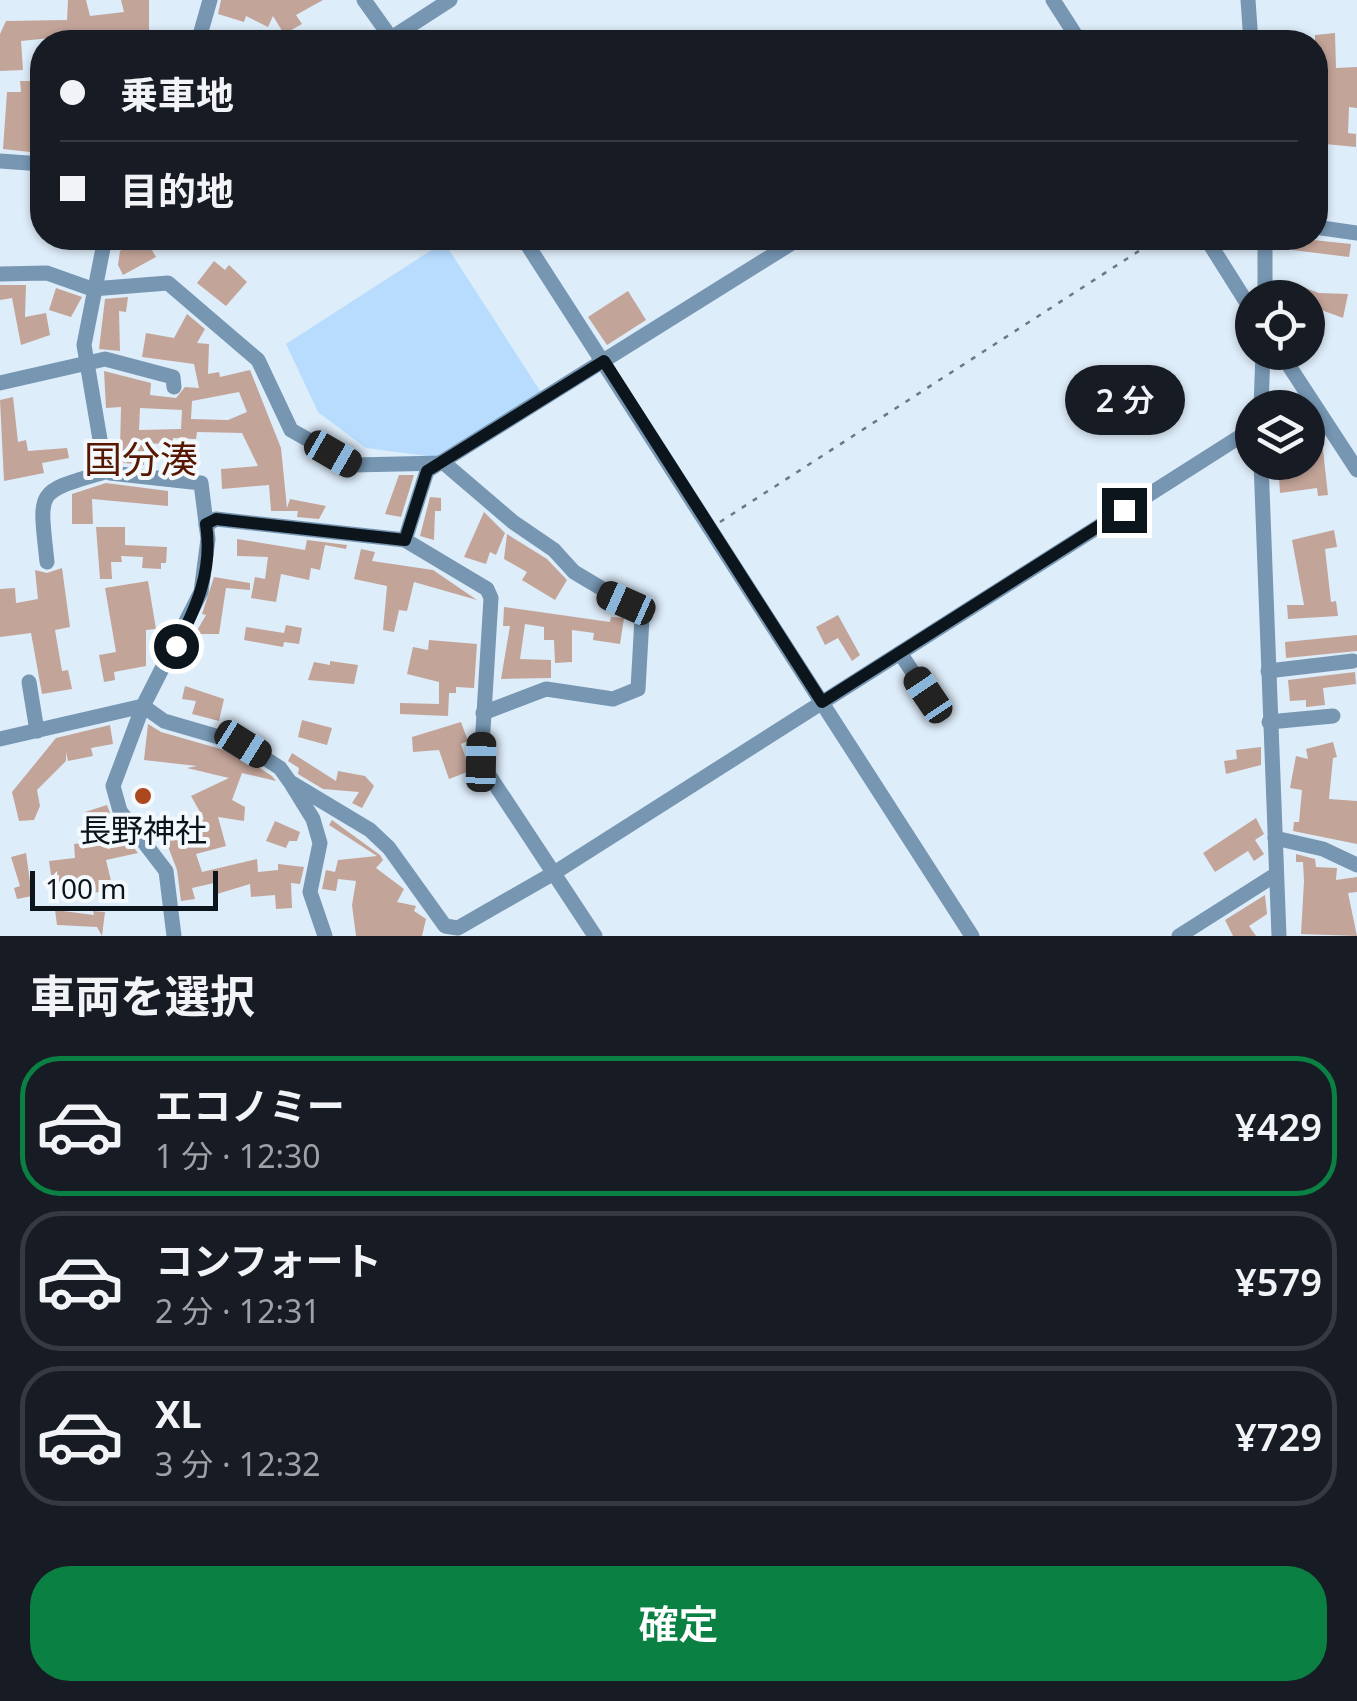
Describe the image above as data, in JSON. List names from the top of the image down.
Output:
{
  "districts": ["国分湊"],
  "places": ["長野神社"],
  "scale_bar": "100 m",
  "page": {
    "banner": ["乗車地", "目的地"],
    "bubble": "2 分",
    "scale": "100 m",
    "heading": "車両を選択",
    "list": [
      {
        "name": "エコノミー",
        "note": "1 分 · 12:30",
        "value": "¥429"
      },
      {
        "name": "コンフォート",
        "note": "2 分 · 12:31",
        "value": "¥579"
      },
      {
        "name": "XL",
        "note": "3 分 · 12:32",
        "value": "¥729"
      }
    ],
    "buttons": "確定"
  }
}
